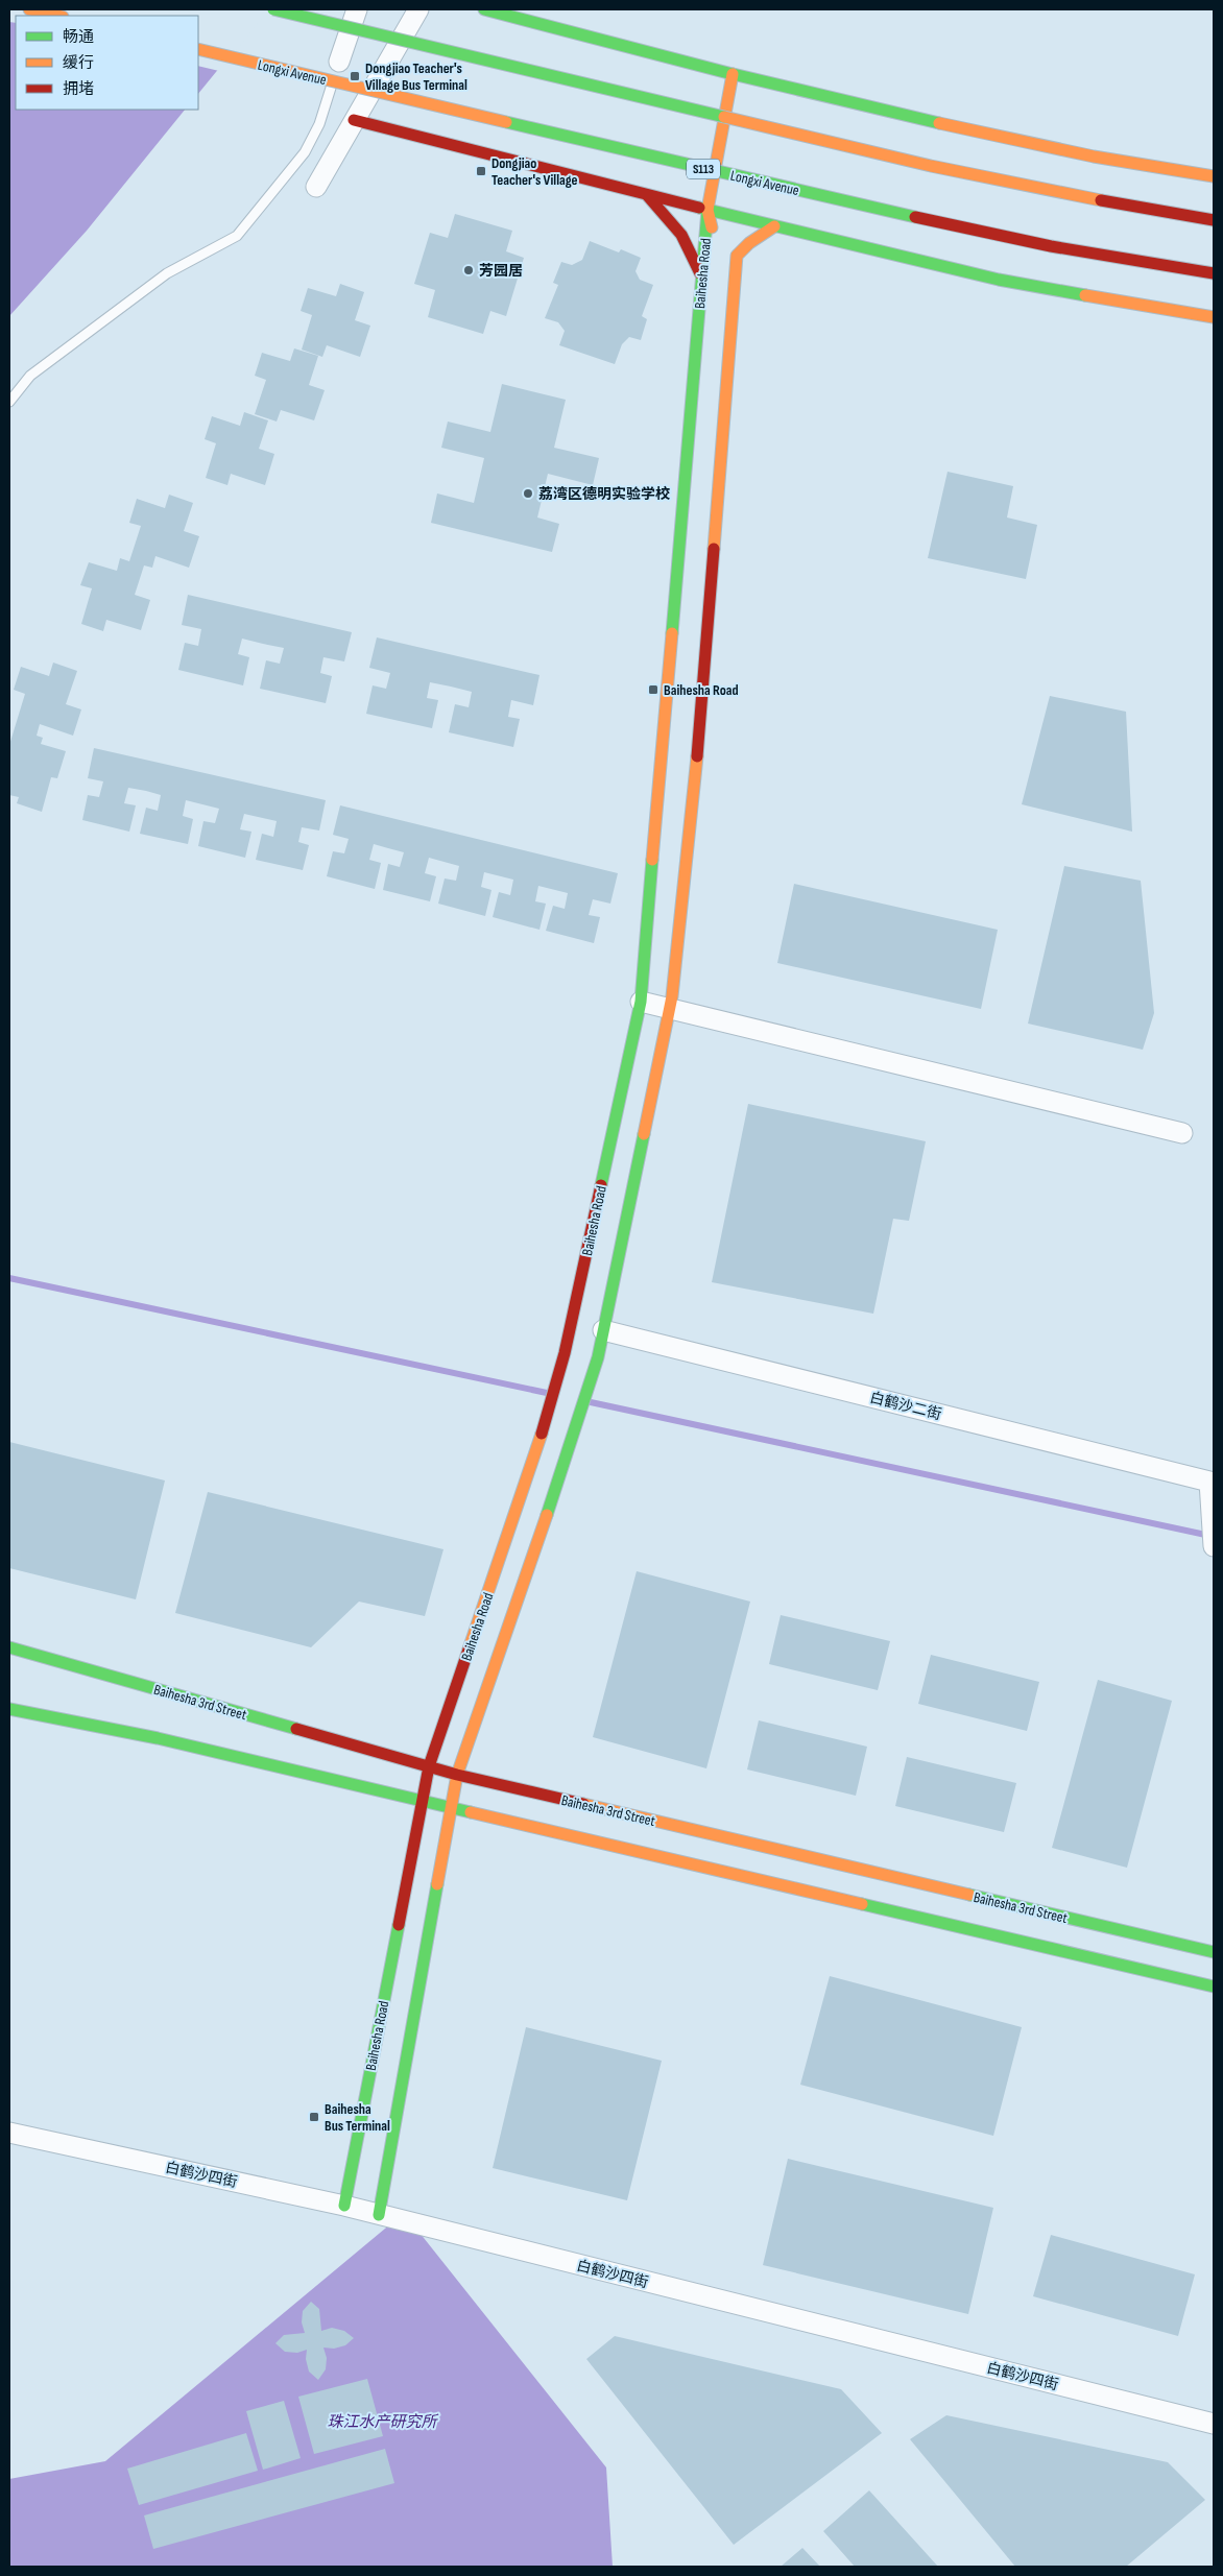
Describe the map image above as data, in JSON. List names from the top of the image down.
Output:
{
  "streets": {
    "street": [
      "Longxi Avenue",
      "S113",
      "Baihesha Road",
      "白鹤沙二街",
      "Baihesha 3rd Street",
      "白鹤沙四街"
    ]
  },
  "crossings": [
    ["Baihesha Road", "白鹤沙二街"],
    ["Baihesha Road", "Baihesha 3rd Street"],
    ["Baihesha Road", "白鹤沙四街"]
  ],
  "water": ["珠江水产研究所"],
  "places": {
    "transit": [
      "Dongjiao Teacher's Village Bus Terminal",
      "Dongjiao Teacher's Village",
      "Baihesha Road",
      "Baihesha Bus Terminal"
    ],
    "other": ["芳园居", "荔湾区德明实验学校"]
  },
  "legend": ["畅通", "缓行", "拥堵"]
}
